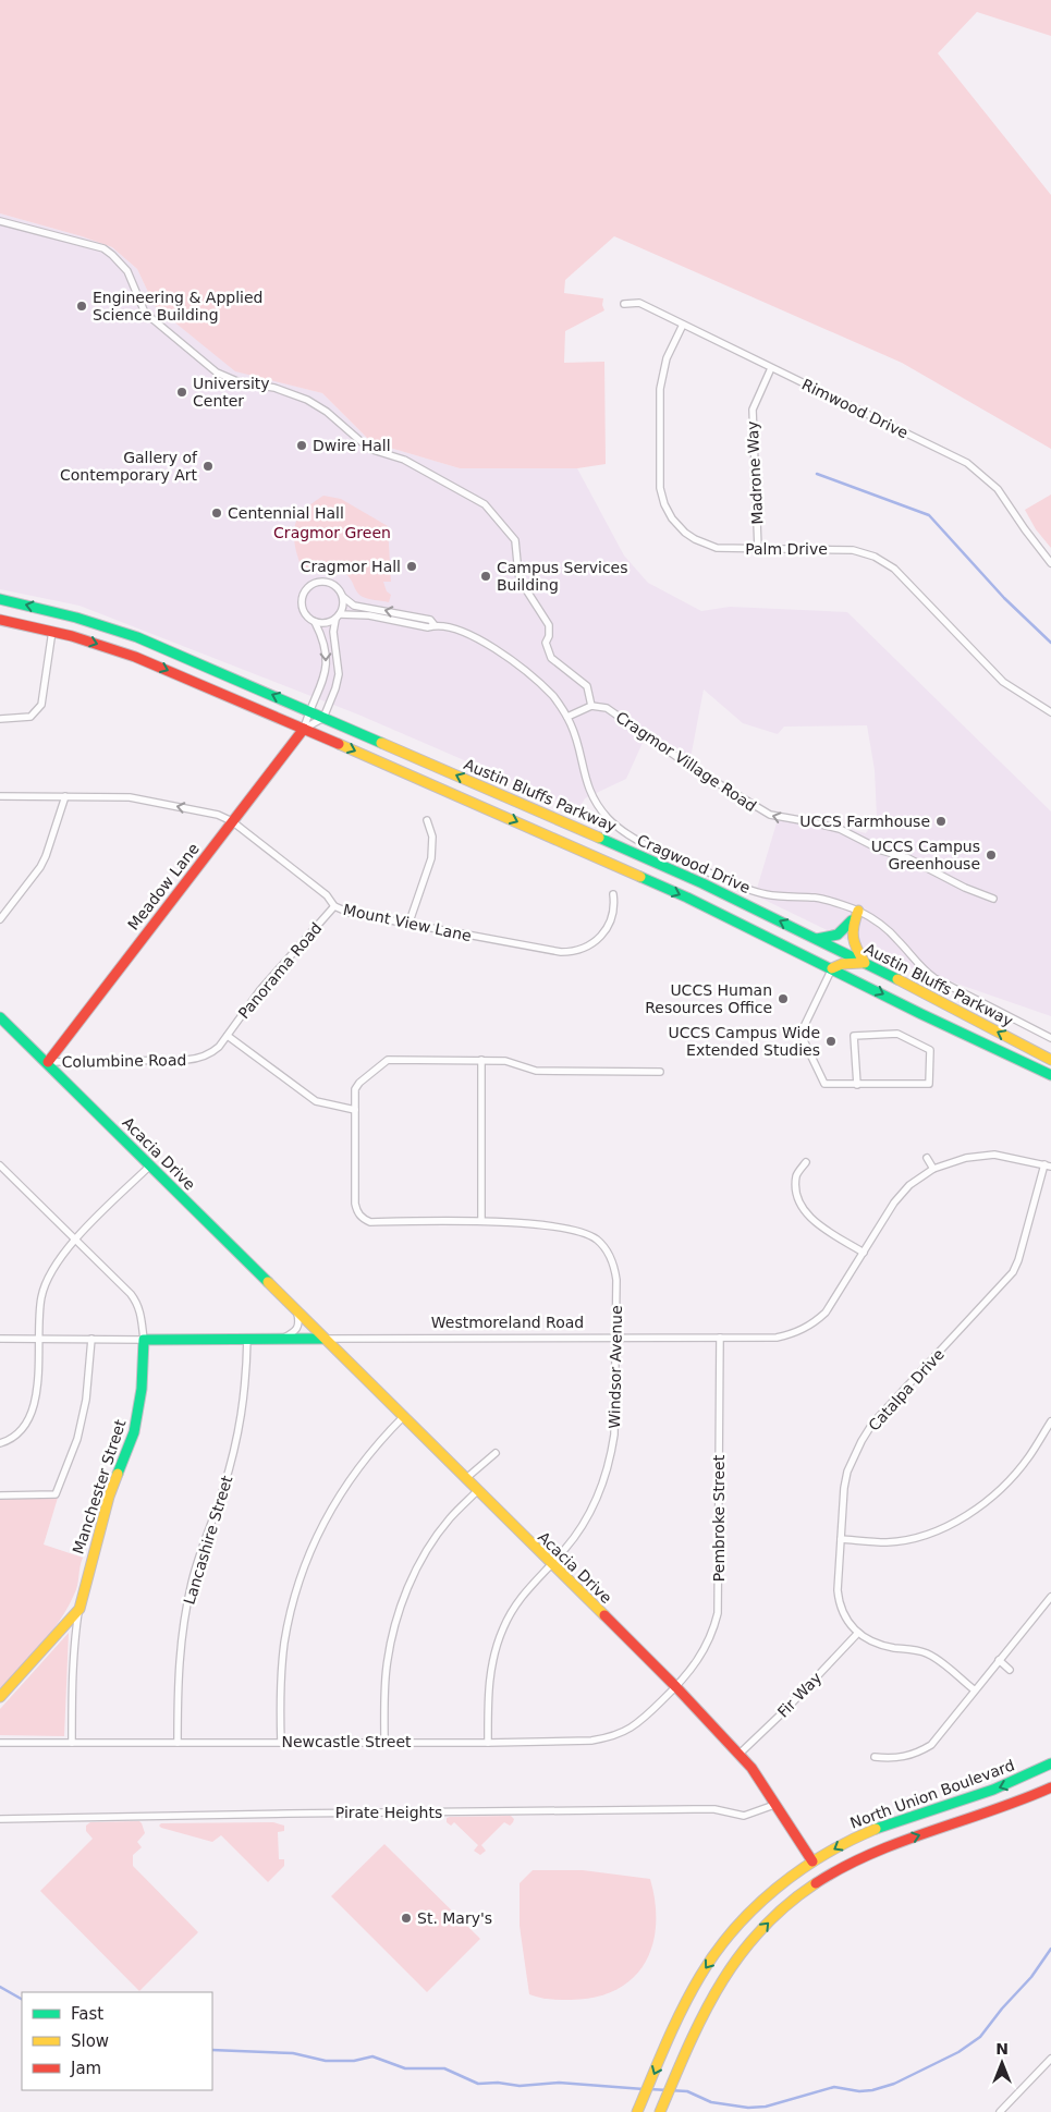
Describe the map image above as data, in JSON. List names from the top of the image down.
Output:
{
  "streets": {
    "main road": [
      "Austin Bluffs Parkway",
      "Meadow Lane",
      "Acacia Drive",
      "Westmoreland Road",
      "Manchester Street",
      "North Union Boulevard"
    ],
    "street": [
      "Rimwood Drive",
      "Madrone Way",
      "Palm Drive",
      "Cragmor Village Road",
      "Cragwood Drive",
      "Mount View Lane",
      "Panorama Road",
      "Columbine Road",
      "Windsor Avenue",
      "Catalpa Drive",
      "Pembroke Street",
      "Lancashire Street",
      "Fir Way",
      "Newcastle Street",
      "Pirate Heights"
    ]
  },
  "crossings": [
    ["Rimwood Drive", "Madrone Way"],
    ["Rimwood Drive", "Palm Drive"],
    ["Madrone Way", "Palm Drive"],
    ["Austin Bluffs Parkway", "Meadow Lane"],
    ["Cragwood Drive", "Meadow Lane"],
    ["Meadow Lane", "Mount View Lane"],
    ["Meadow Lane", "Columbine Road"],
    ["Meadow Lane", "Acacia Drive"],
    ["Mount View Lane", "Panorama Road"],
    ["Panorama Road", "Columbine Road"],
    ["Columbine Road", "Acacia Drive"],
    ["Acacia Drive", "Westmoreland Road"],
    ["Acacia Drive", "Windsor Avenue"],
    ["Acacia Drive", "Pembroke Street"],
    ["Acacia Drive", "Fir Way"],
    ["Acacia Drive", "Newcastle Street"],
    ["Acacia Drive", "North Union Boulevard"],
    ["Acacia Drive", "Pirate Heights"],
    ["Westmoreland Road", "Windsor Avenue"],
    ["Westmoreland Road", "Catalpa Drive"],
    ["Westmoreland Road", "Manchester Street"],
    ["Westmoreland Road", "Pembroke Street"],
    ["Westmoreland Road", "Lancashire Street"],
    ["Windsor Avenue", "Newcastle Street"],
    ["Catalpa Drive", "Fir Way"],
    ["Manchester Street", "Newcastle Street"],
    ["Pembroke Street", "Newcastle Street"],
    ["Lancashire Street", "Newcastle Street"]
  ],
  "one_way": ["Cragmor Village Road"],
  "parks": ["Cragmor Green"],
  "places": [
    "Engineering & Applied Science Building",
    "University Center",
    "Dwire Hall",
    "Gallery of Contemporary Art",
    "Centennial Hall",
    "Cragmor Hall",
    "Campus Services Building",
    "UCCS Farmhouse",
    "UCCS Campus Greenhouse",
    "UCCS Human Resources Office",
    "UCCS Campus Wide Extended Studies",
    "St. Mary's"
  ],
  "legend": ["Fast", "Slow", "Jam"],
  "north": "top"
}
